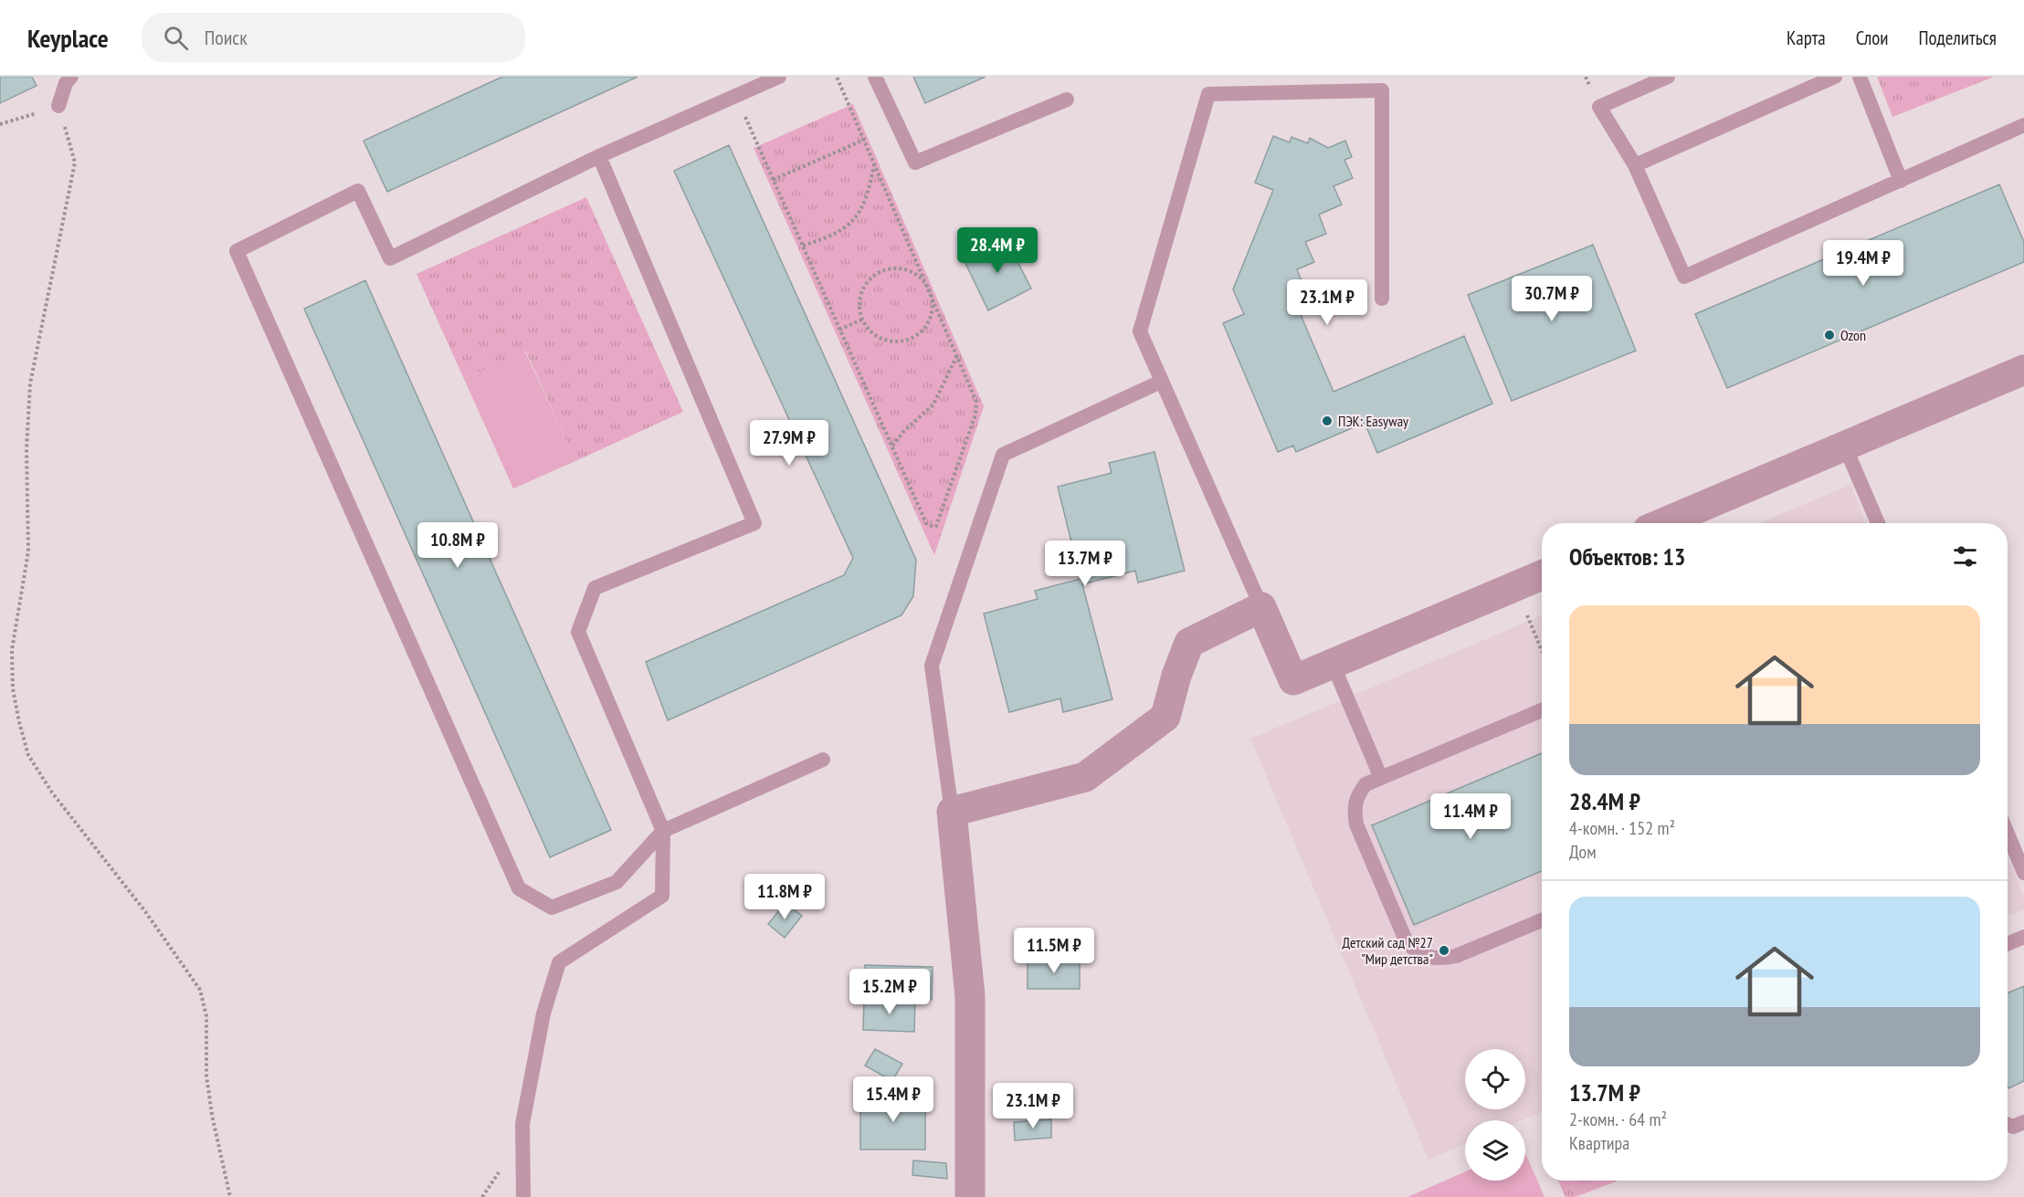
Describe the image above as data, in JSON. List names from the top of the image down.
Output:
{
  "places": ["Ozon", "ПЭК: Easyway", "Детский сад №27 \"Мир детства\""],
  "page": {
    "header": "Keyplace",
    "search": "Поиск",
    "nav": ["Карта", "Слои", "Поделиться"],
    "price": [
      "28.4M ₽",
      "19.4M ₽",
      "30.7M ₽",
      "23.1M ₽",
      "27.9M ₽",
      "10.8M ₽",
      "13.7M ₽",
      "11.4M ₽",
      "11.8M ₽",
      "11.5M ₽",
      "15.2M ₽",
      "15.4M ₽",
      "23.1M ₽"
    ],
    "heading": "Объектов: 13",
    "list": [
      {
        "name": "28.4M ₽",
        "note": "4-комн. · 152 m² · Дом"
      },
      {
        "name": "13.7M ₽",
        "note": "2-комн. · 64 m² · Квартира"
      }
    ]
  }
}
